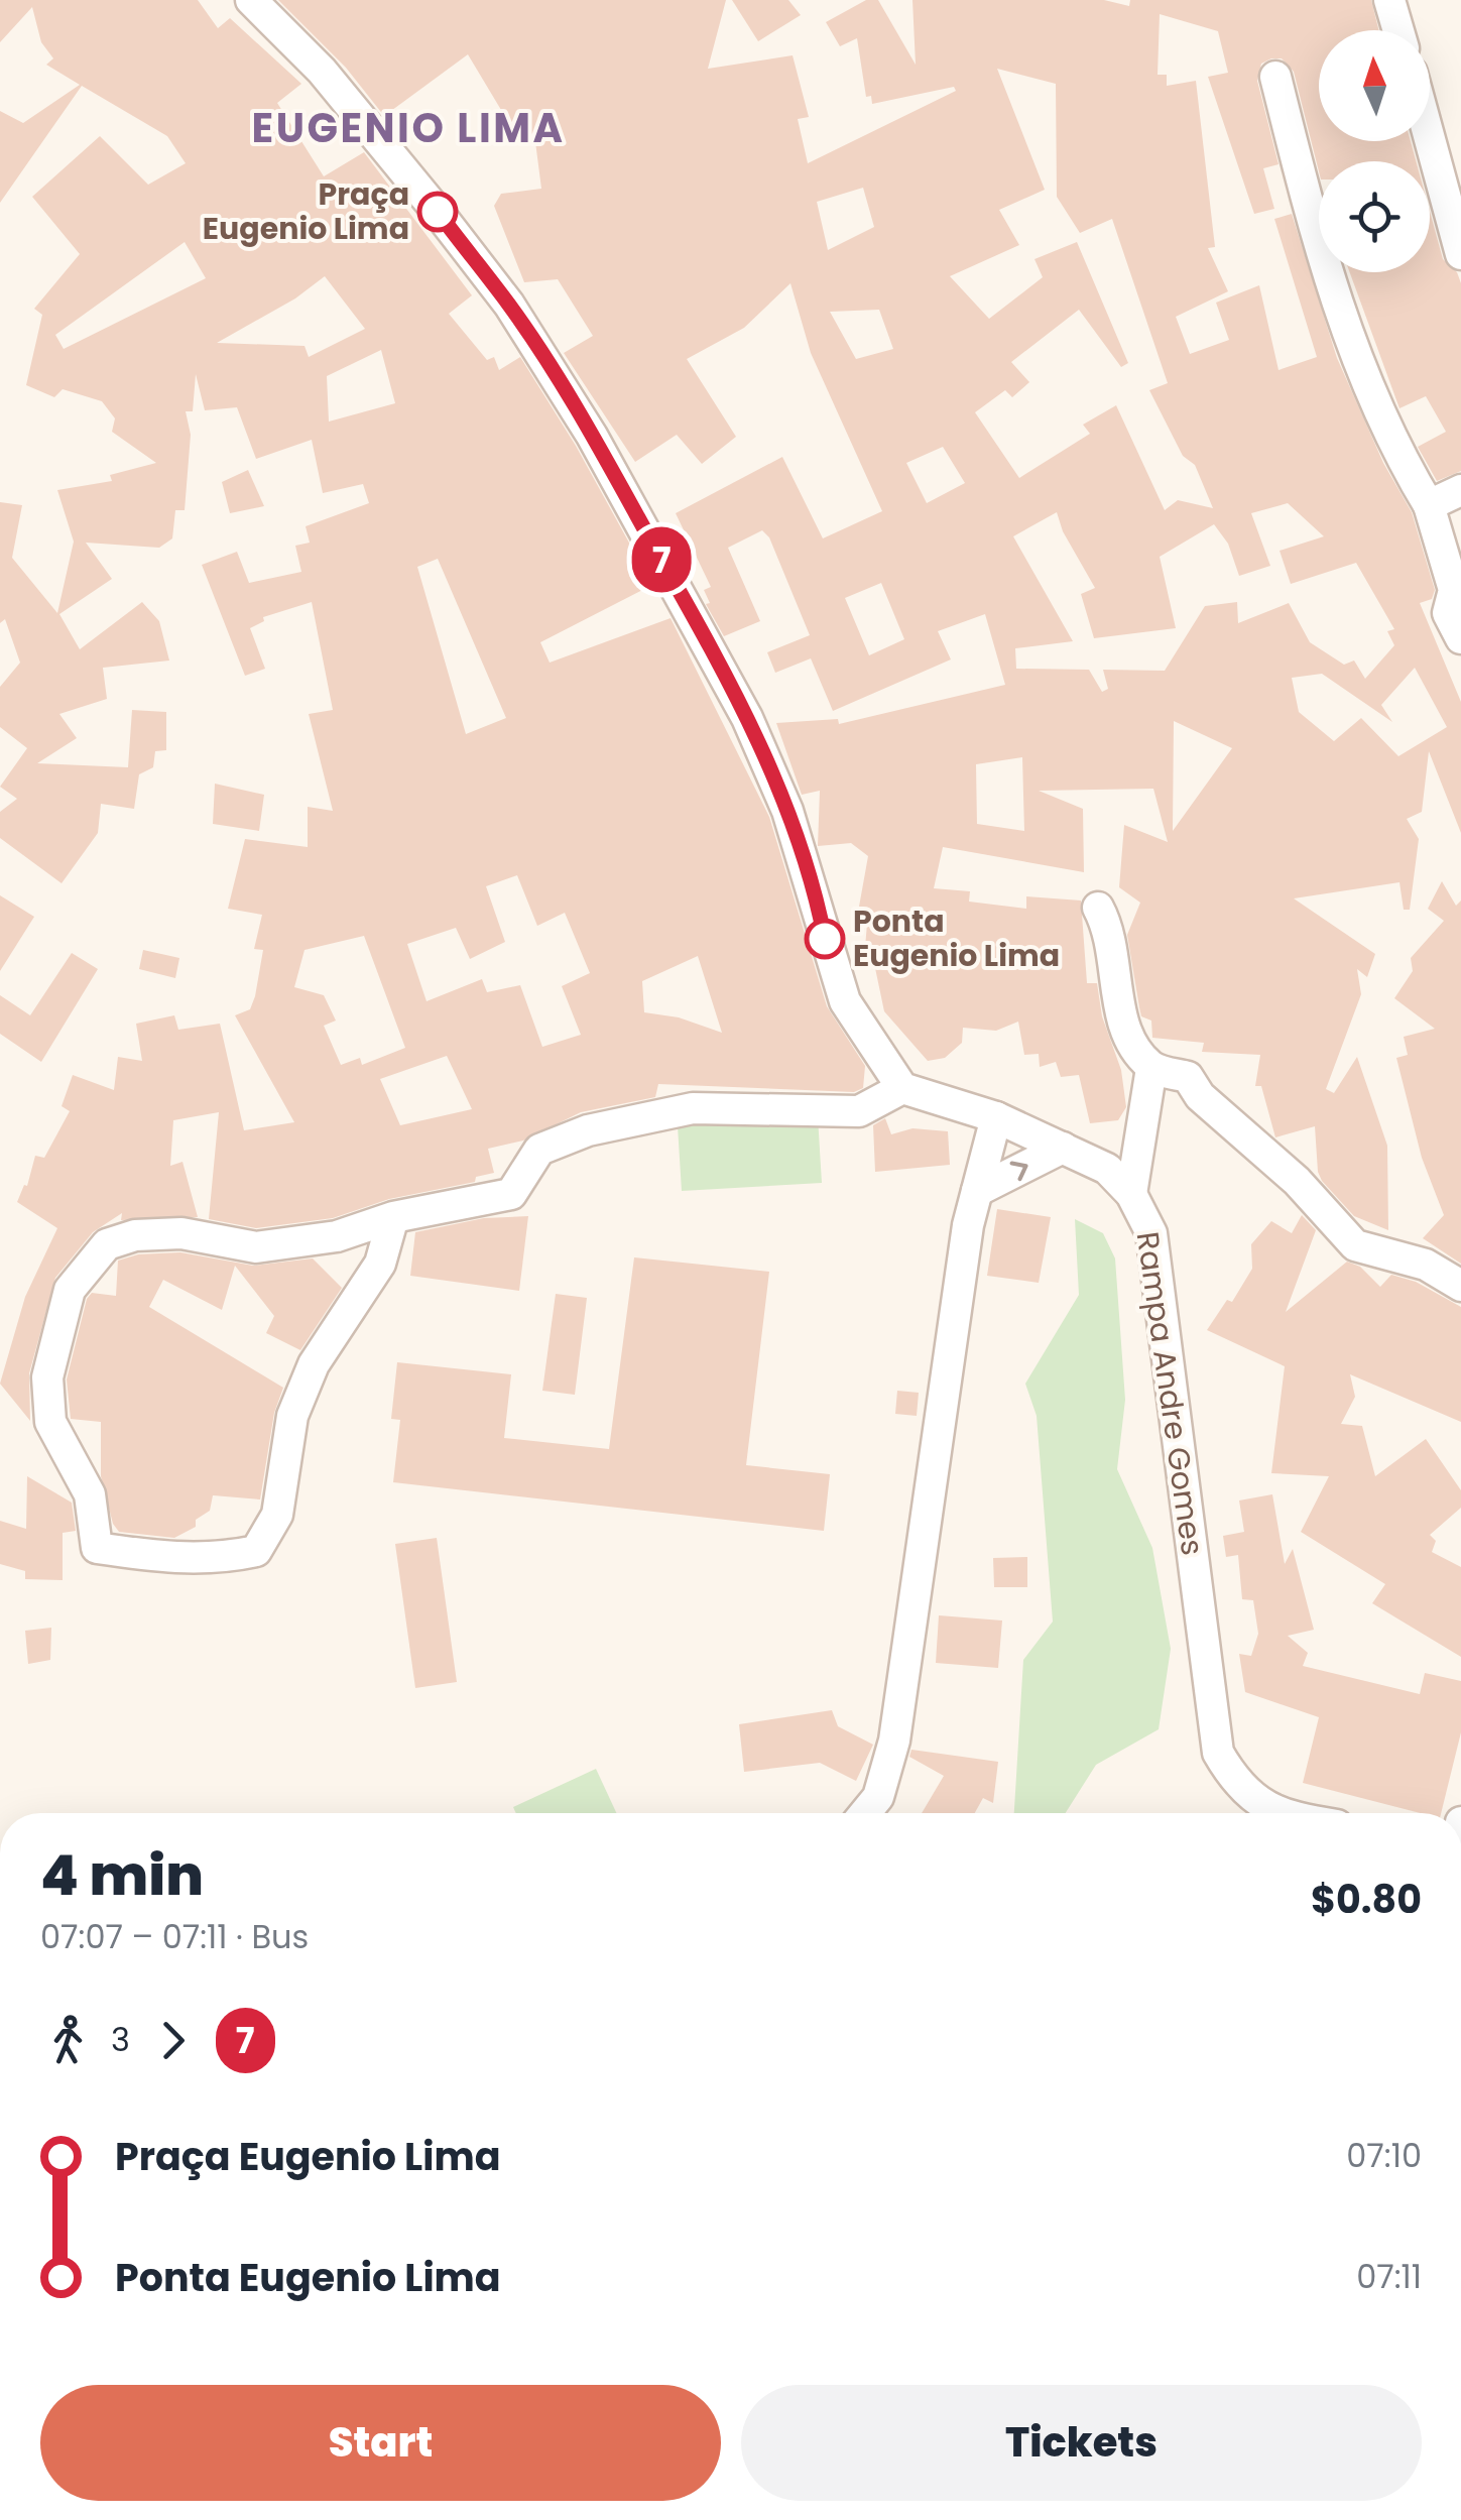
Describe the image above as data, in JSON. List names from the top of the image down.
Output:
{
  "streets": {
    "street": ["Rampa Andre Gomes"]
  },
  "districts": ["EUGENIO LIMA"],
  "places": ["Praça Eugenio Lima", "Ponta Eugenio Lima"],
  "lines": ["bus line 7"],
  "north": "top",
  "page": {
    "on_map": "7",
    "heading": ["4 min", "07:07 – 07:11 · Bus", "$0.80"],
    "legs": ["3", "7"],
    "list": [
      {
        "name": "Praça Eugenio Lima",
        "value": "07:10"
      },
      {
        "name": "Ponta Eugenio Lima",
        "value": "07:11"
      }
    ],
    "buttons": ["Start", "Tickets"]
  }
}
